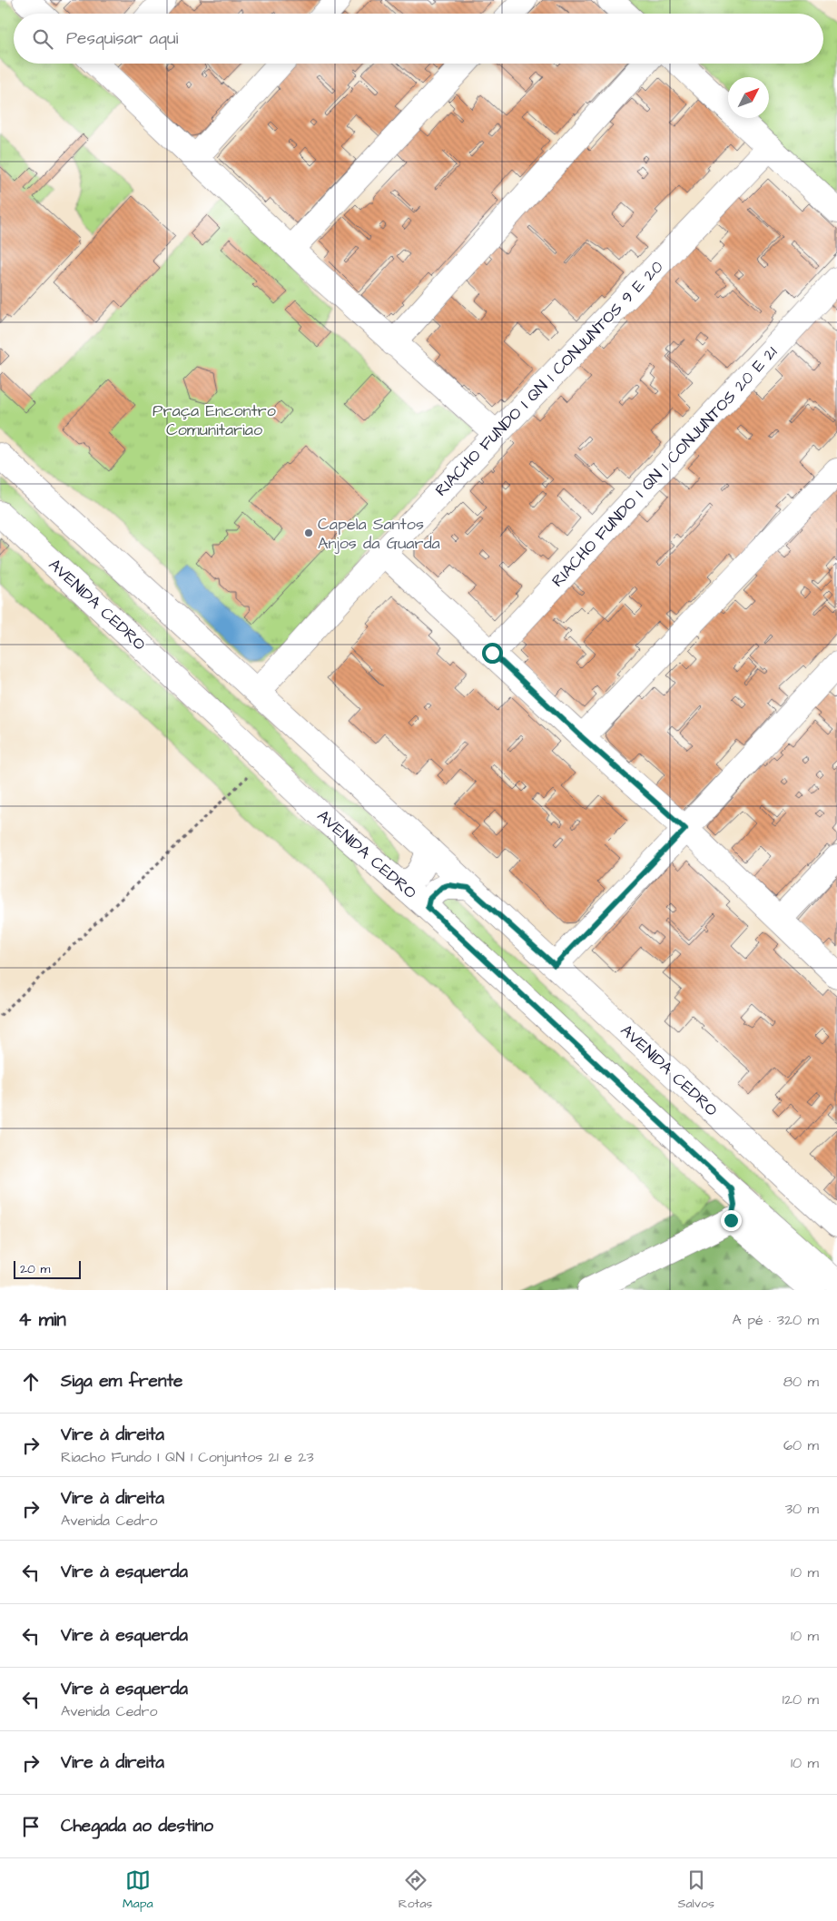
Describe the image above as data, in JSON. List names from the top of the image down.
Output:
{
  "streets": {
    "street": ["RIACHO FUNDO I QN 1 CONJUNTOS 9 E 20", "RIACHO FUNDO I QN 1 CONJUNTOS 20 E 21", "AVENIDA CEDRO"]
  },
  "crossings": [
    ["RIACHO FUNDO I QN 1 CONJUNTOS 9 E 20", "AVENIDA CEDRO"]
  ],
  "parks": ["Praça Encontro Comunitariao"],
  "places": ["Capela Santos Anjos da Guarda"],
  "scale_bar": "20 m",
  "north": "top right",
  "page": {
    "search": "Pesquisar aqui",
    "scale": "20 m",
    "heading": ["4 min", "A pé · 320 m"],
    "list": [
      ["Siga em frente", "80 m"],
      ["Vire à direita", "Riacho Fundo I QN 1 Conjuntos 21 e 23", "60 m"],
      ["Vire à direita", "Avenida Cedro", "30 m"],
      ["Vire à esquerda", "10 m"],
      ["Vire à esquerda", "10 m"],
      ["Vire à esquerda", "Avenida Cedro", "120 m"],
      ["Vire à direita", "10 m"],
      "Chegada ao destino"
    ],
    "nav": ["Mapa", "Rotas", "Salvos"]
  }
}
